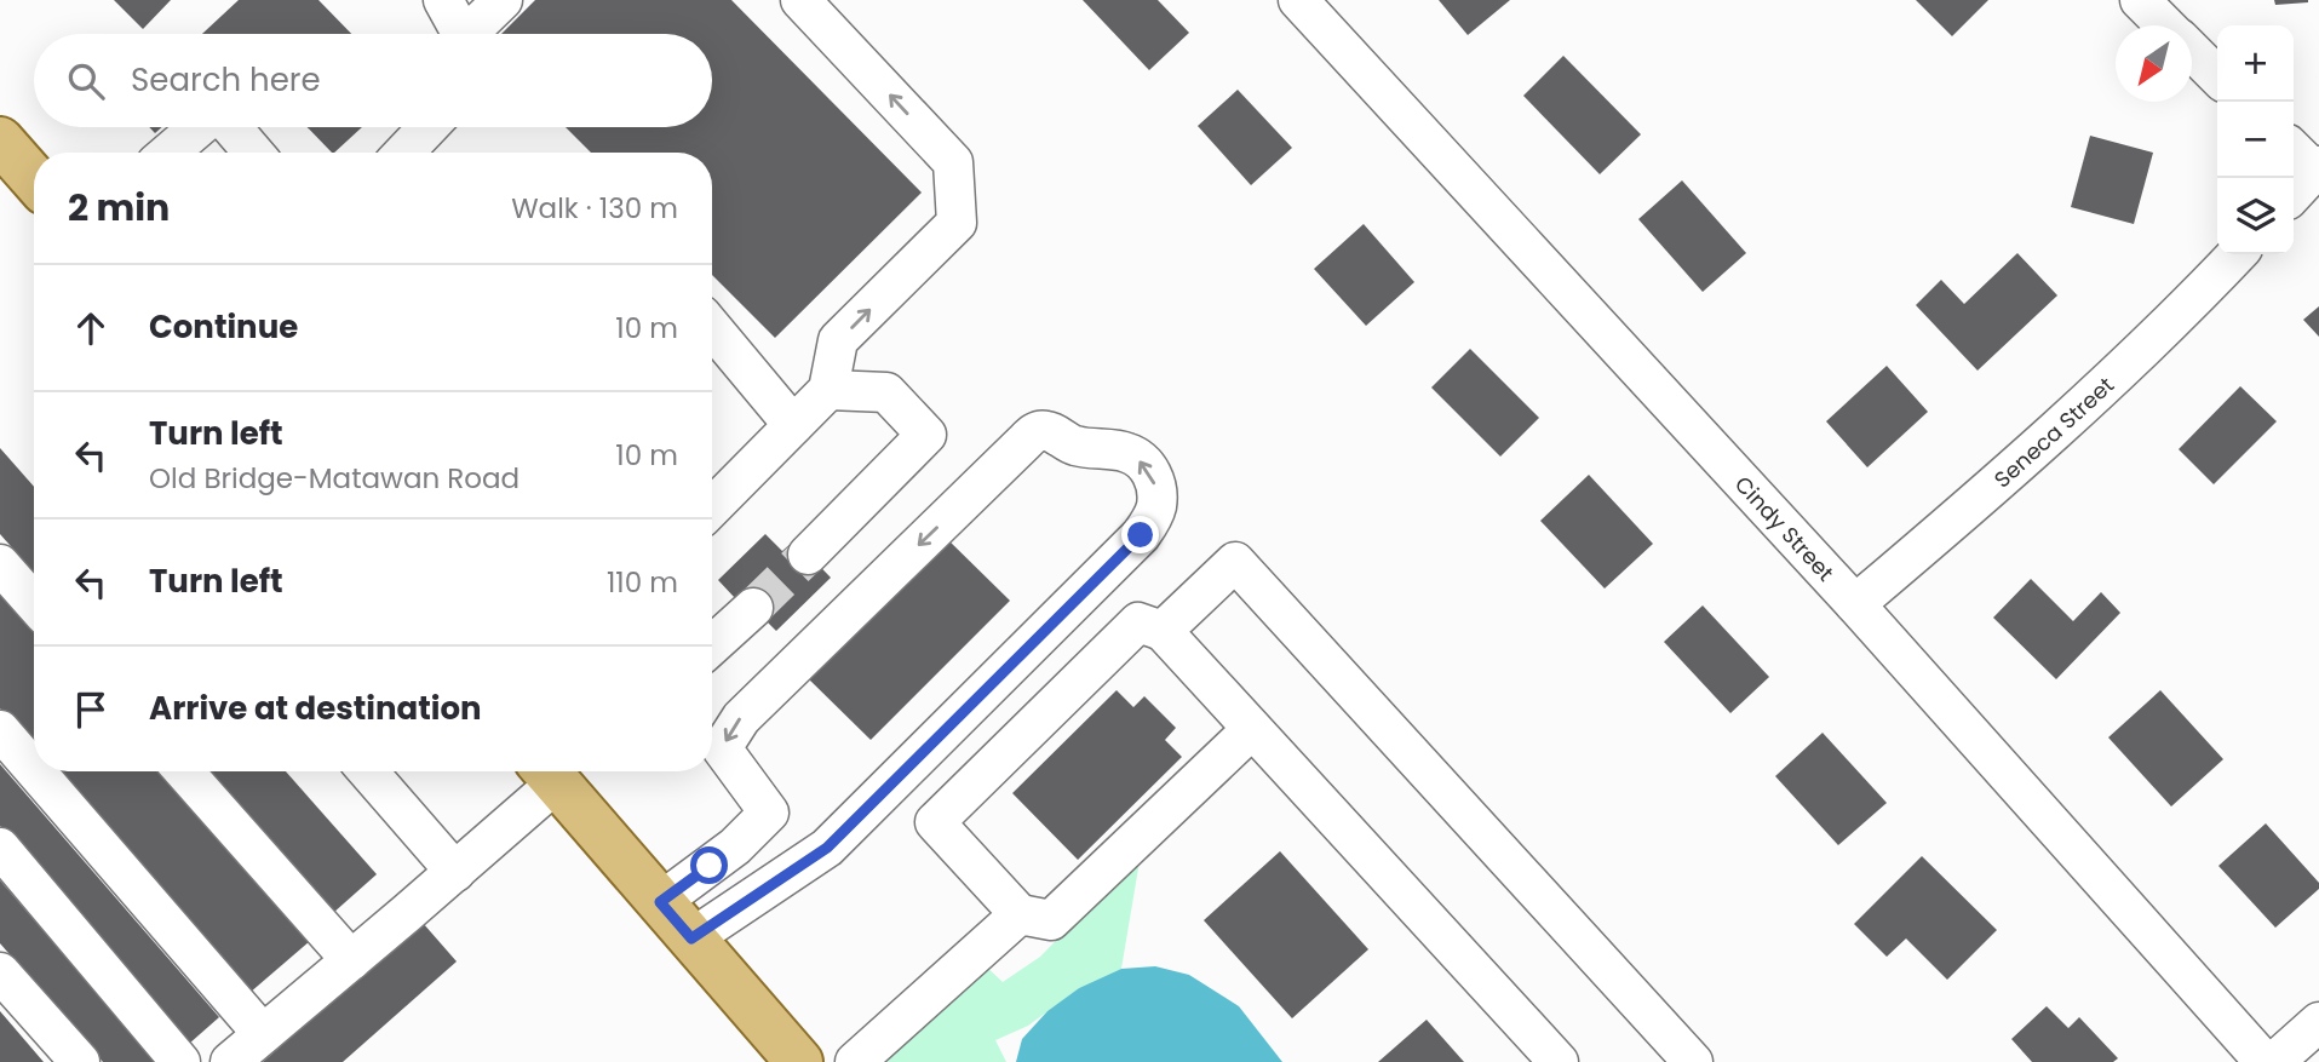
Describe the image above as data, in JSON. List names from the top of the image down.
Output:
{
  "streets": {
    "street": ["Seneca Street", "Cindy Street"]
  },
  "crossings": [
    ["Seneca Street", "Cindy Street"]
  ],
  "north": "bottom left",
  "page": {
    "map_buttons": ["+", "−"],
    "search": "Search here",
    "heading": ["2 min", "Walk · 130 m"],
    "list": [
      ["Continue", "10 m"],
      ["Turn left", "Old Bridge-Matawan Road", "10 m"],
      ["Turn left", "110 m"],
      "Arrive at destination"
    ]
  }
}
